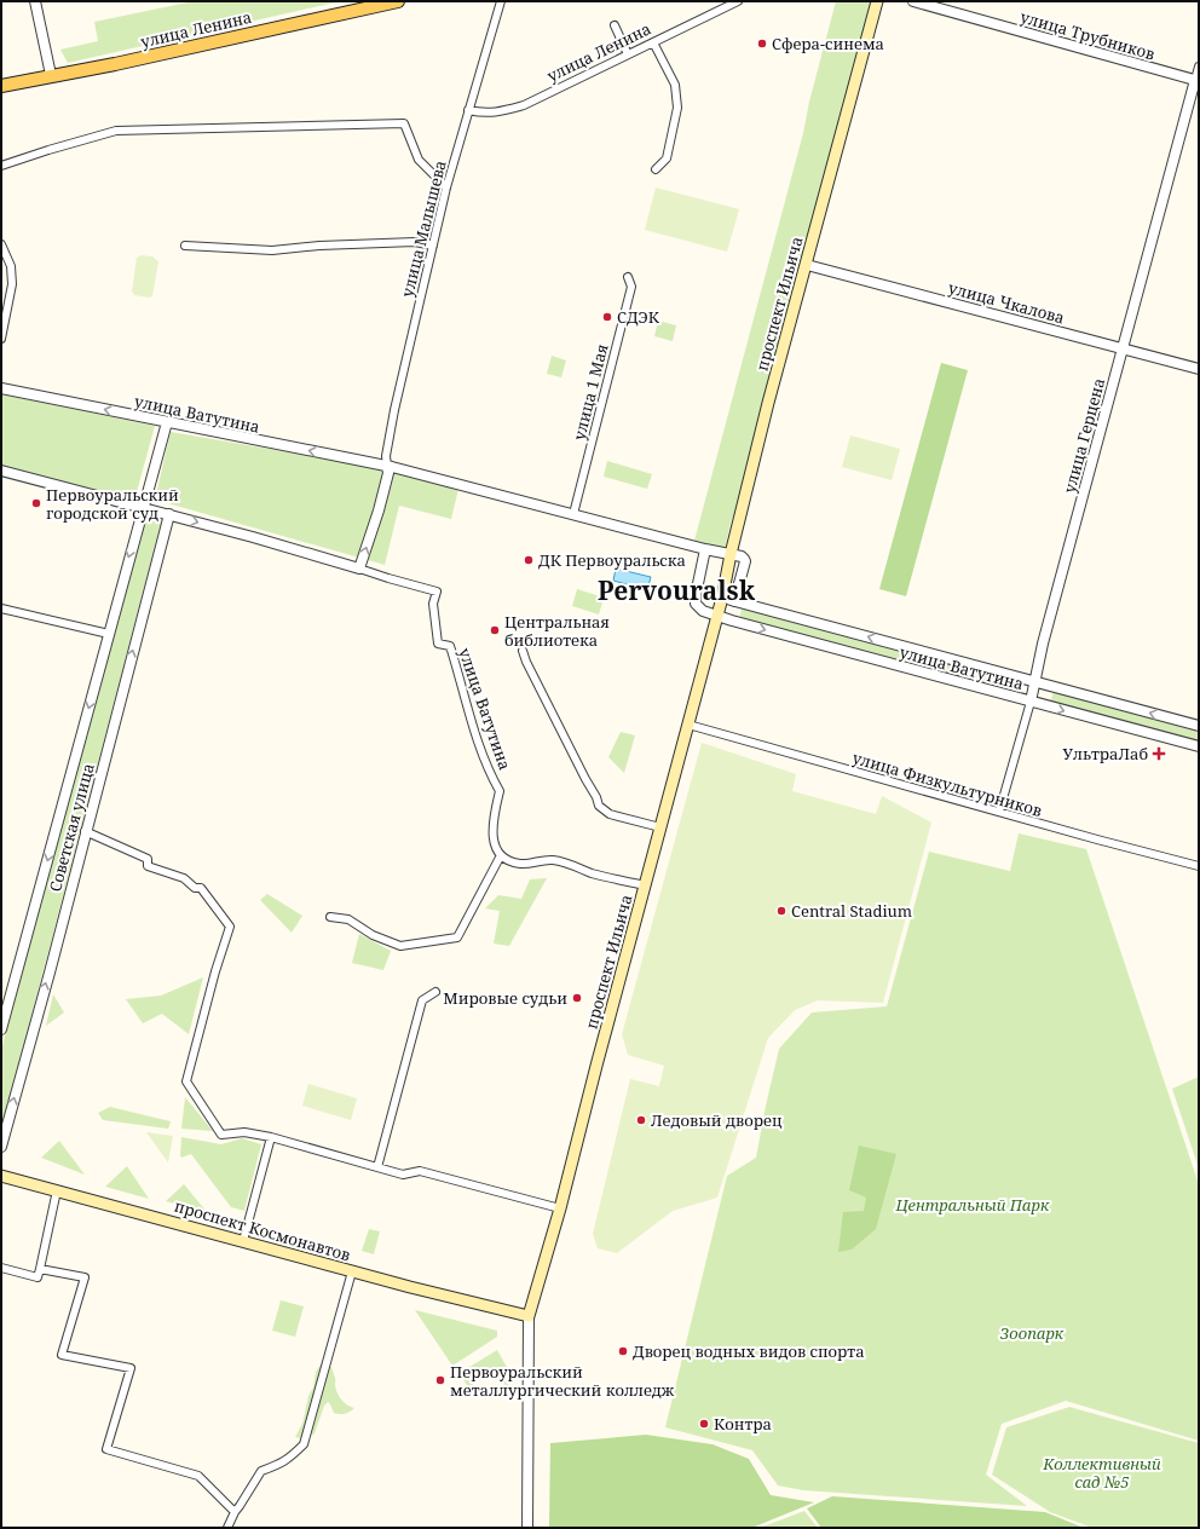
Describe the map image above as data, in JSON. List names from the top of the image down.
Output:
{
  "streets": {
    "main road": ["улица Ленина", "проспект Ильича", "проспект Космонавтов"],
    "street": [
      "улица Трубников",
      "улица Малышева",
      "улица Чкалова",
      "улица 1 Мая",
      "улица Ватутина",
      "улица Герцена",
      "улица Физкультурников",
      "Советская улица"
    ]
  },
  "crossings": [
    ["улица Ленина", "улица Малышева"],
    ["улица Трубников", "улица Герцена"],
    ["улица Малышева", "улица Ватутина"],
    ["улица Чкалова", "проспект Ильича"],
    ["улица Чкалова", "улица Герцена"],
    ["проспект Ильича", "улица Ватутина"],
    ["проспект Ильича", "улица Физкультурников"],
    ["проспект Ильича", "проспект Космонавтов"],
    ["улица 1 Мая", "улица Ватутина"],
    ["улица Ватутина", "улица Герцена"],
    ["улица Ватутина", "Советская улица"],
    ["улица Герцена", "улица Физкультурников"]
  ],
  "districts": ["Pervouralsk"],
  "parks": ["Центральный Парк", "Зоопарк", "Коллективный сад №5"],
  "places": {
    "other": [
      "Сфера-синема",
      "СДЭК",
      "Первоуральский городской суд",
      "ДК Первоуральска",
      "Центральная библиотека",
      "Central Stadium",
      "Мировые судьи",
      "Ледовый дворец",
      "Дворец водных видов спорта",
      "Первоуральский металлургический колледж",
      "Контра"
    ],
    "health": ["УльтраЛаб"]
  }
}
